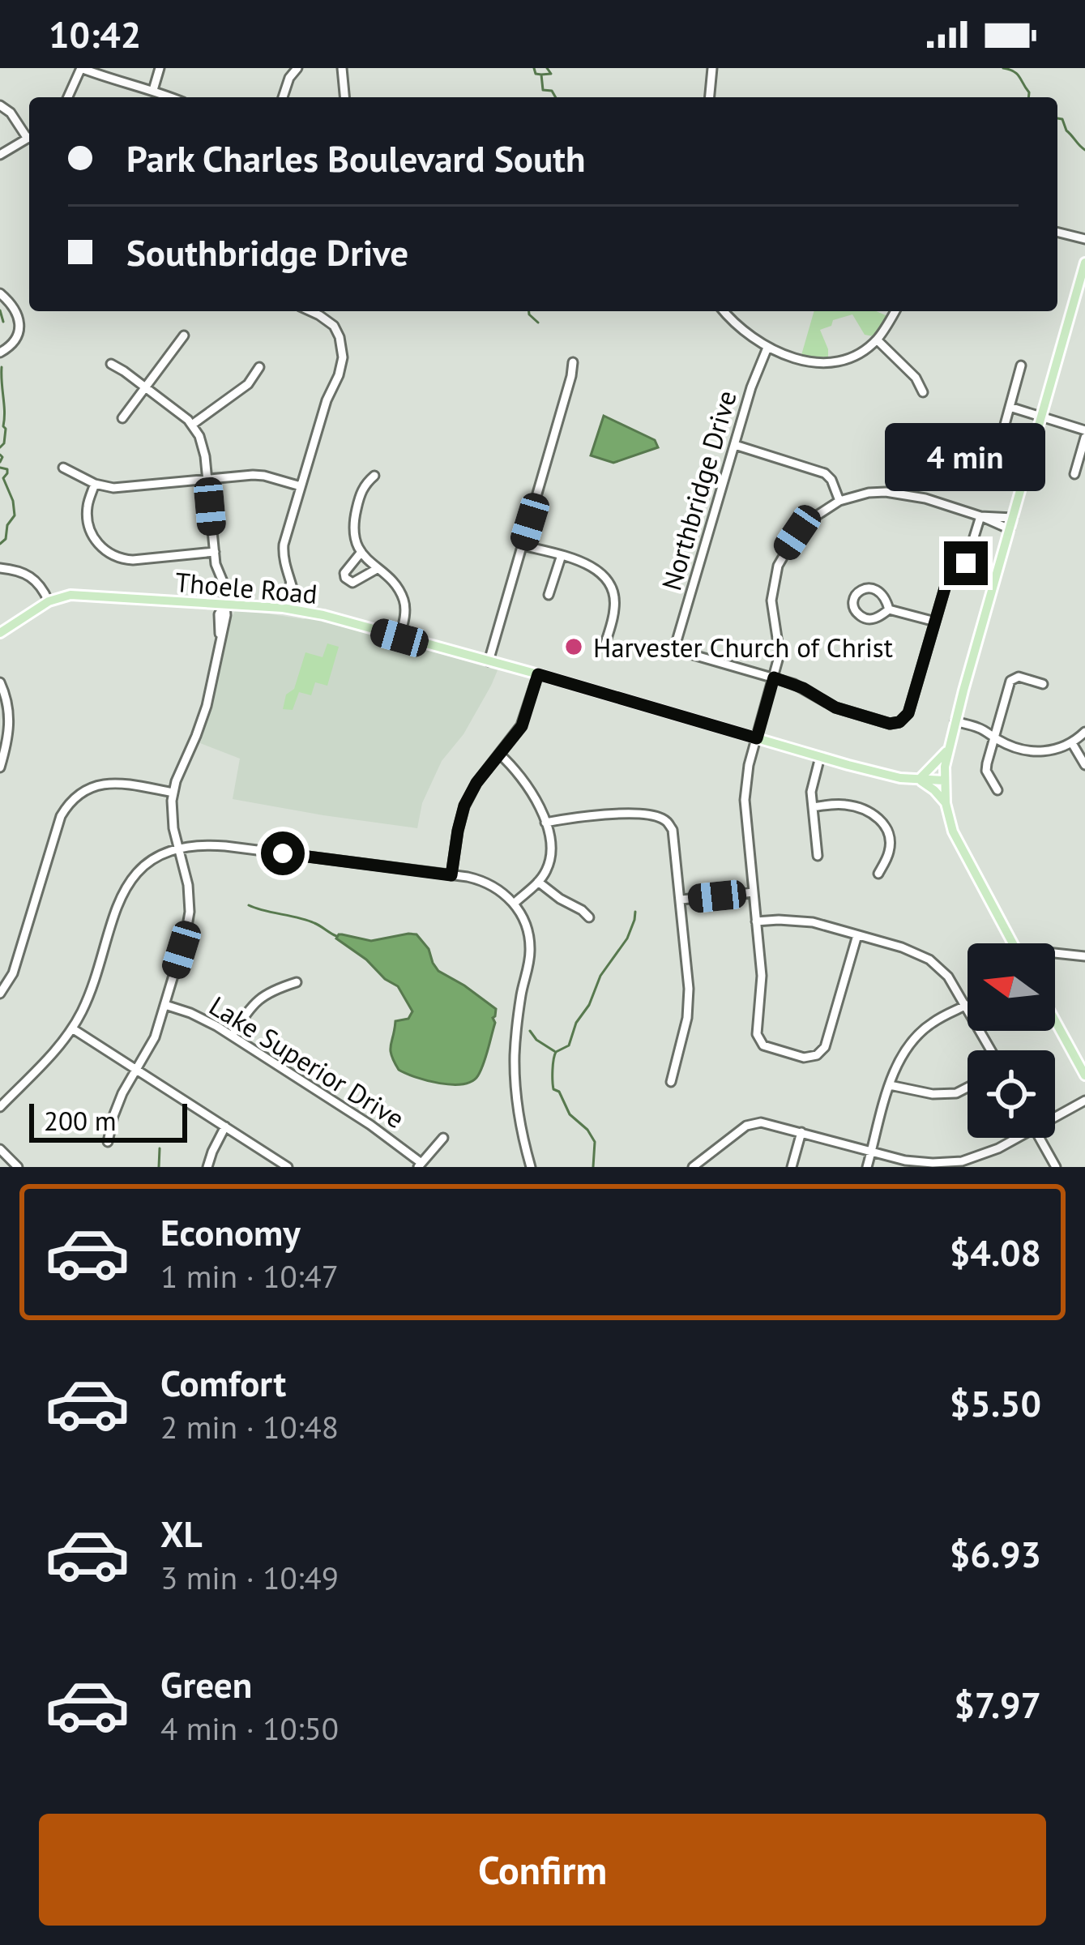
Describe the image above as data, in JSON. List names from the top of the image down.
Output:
{
  "streets": {
    "main road": ["Thoele Road"],
    "street": ["Northbridge Drive", "Lake Superior Drive"]
  },
  "places": ["Harvester Church of Christ"],
  "scale_bar": "200 m",
  "north": "left",
  "page": {
    "status": "10:42",
    "banner": ["Park Charles Boulevard South", "Southbridge Drive"],
    "bubble": "4 min",
    "scale": "200 m",
    "list": [
      {
        "name": "Economy",
        "note": "1 min · 10:47",
        "value": "$4.08"
      },
      {
        "name": "Comfort",
        "note": "2 min · 10:48",
        "value": "$5.50"
      },
      {
        "name": "XL",
        "note": "3 min · 10:49",
        "value": "$6.93"
      },
      {
        "name": "Green",
        "note": "4 min · 10:50",
        "value": "$7.97"
      }
    ],
    "buttons": "Confirm"
  }
}
